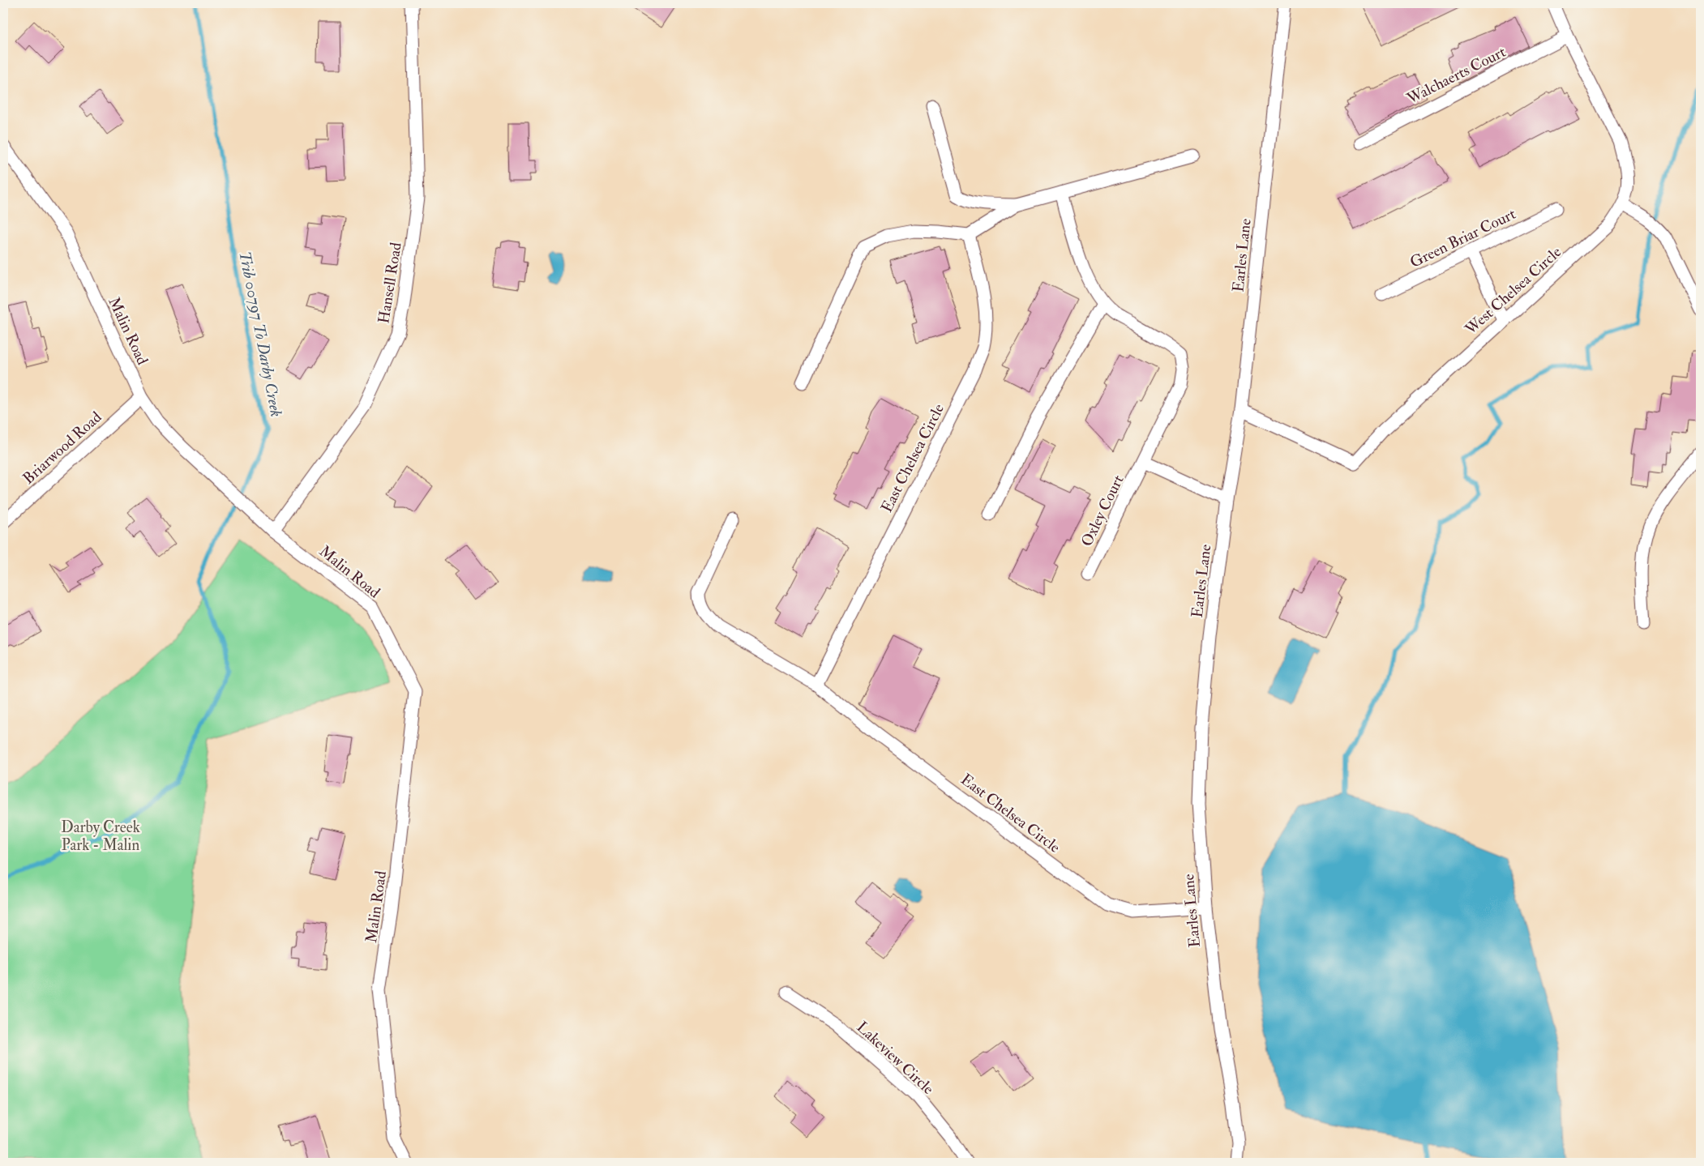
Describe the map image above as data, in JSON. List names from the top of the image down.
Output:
{
  "streets": {
    "street": [
      "Walchaerts Court",
      "Green Briar Court",
      "Earles Lane",
      "Hansell Road",
      "West Chelsea Circle",
      "Malin Road",
      "Briarwood Road",
      "East Chelsea Circle",
      "Oxley Court",
      "Lakeview Circle"
    ]
  },
  "crossings": [
    ["Walchaerts Court", "West Chelsea Circle"],
    ["Earles Lane", "West Chelsea Circle"],
    ["Earles Lane", "East Chelsea Circle"],
    ["Hansell Road", "Malin Road"],
    ["Malin Road", "Briarwood Road"]
  ],
  "water": ["Trib 00797 To Darby Creek"],
  "parks": ["Darby Creek Park - Malin"]
}
